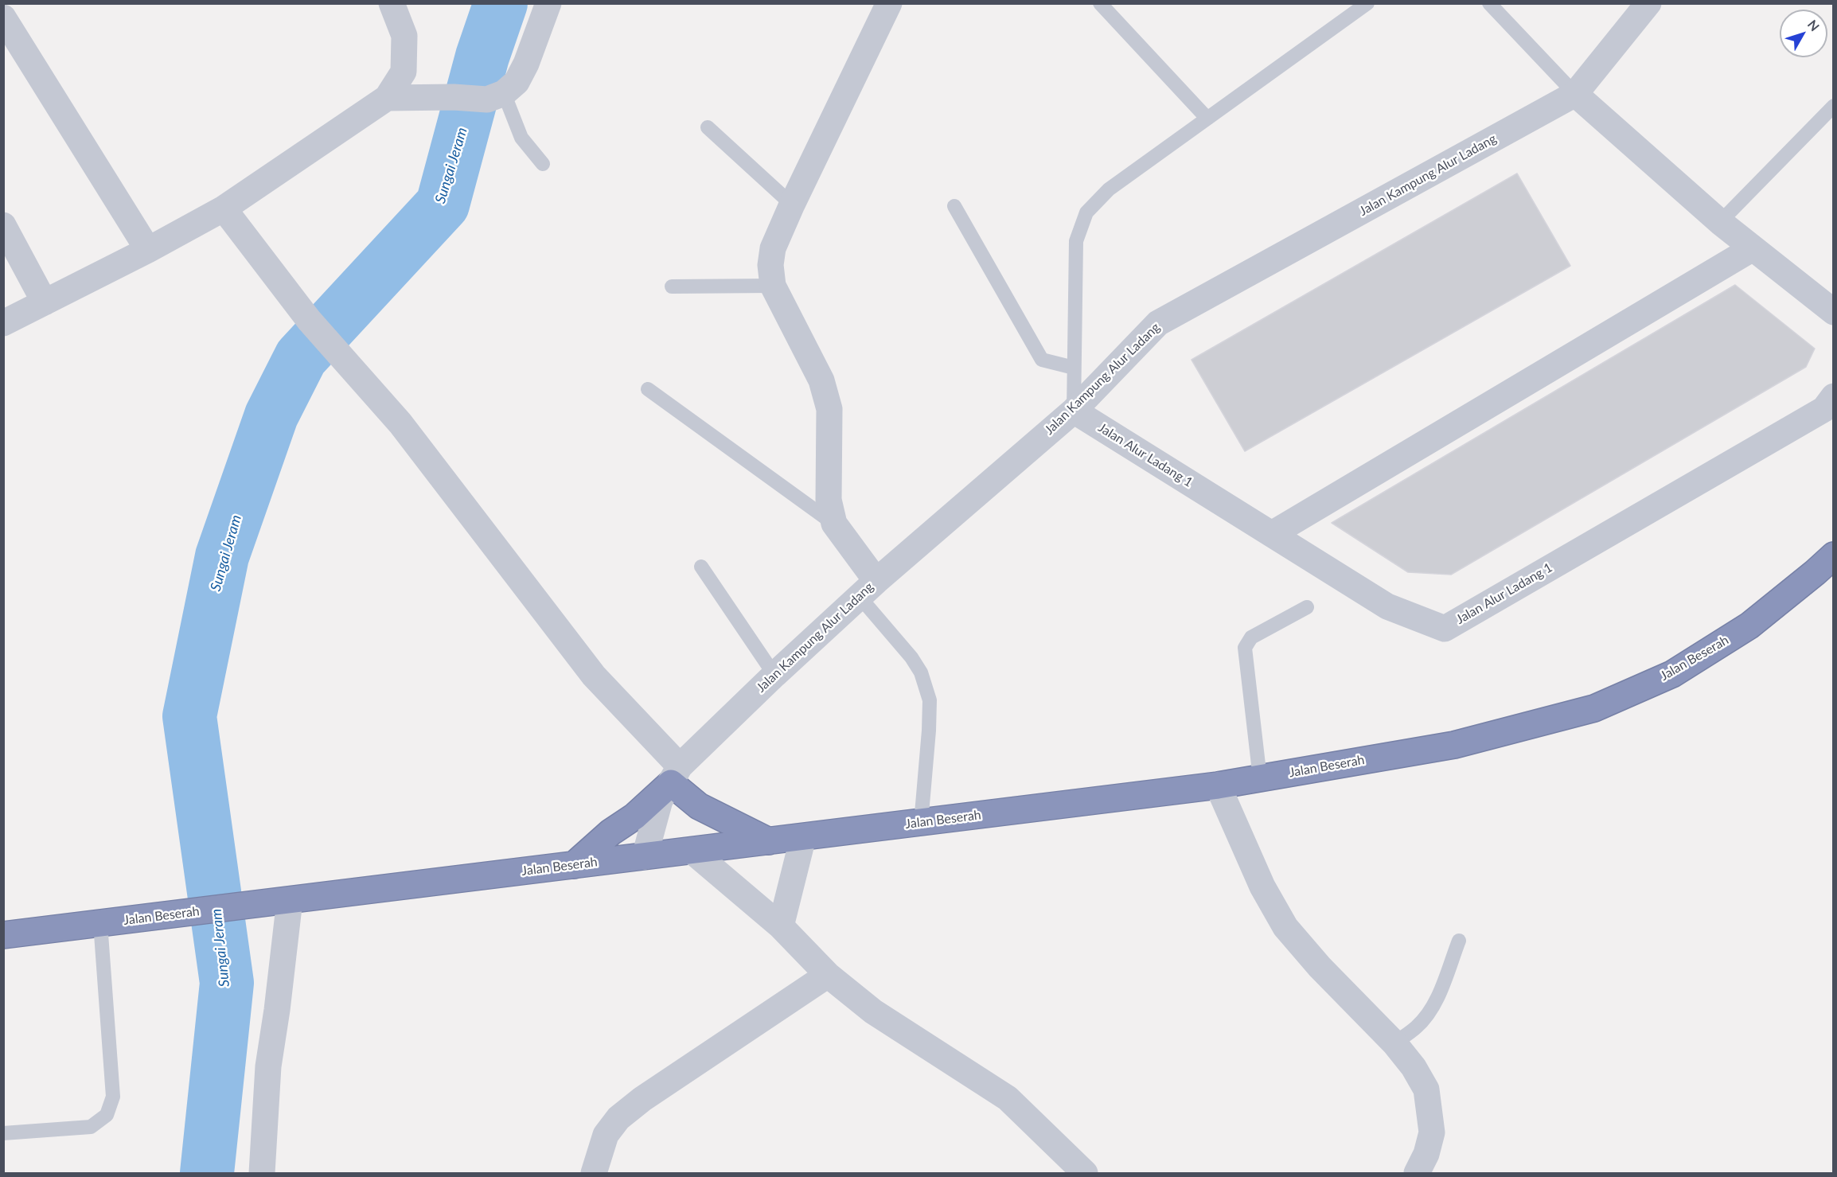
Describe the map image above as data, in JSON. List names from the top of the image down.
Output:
{
  "streets": {
    "highway": ["Jalan Beserah"],
    "street": ["Jalan Kampung Alur Ladang", "Jalan Alur Ladang 1"]
  },
  "crossings": [
    ["Jalan Kampung Alur Ladang", "Jalan Alur Ladang 1"],
    ["Jalan Kampung Alur Ladang", "Jalan Beserah"]
  ],
  "water": ["Sungai Jeram"],
  "north": "top right"
}
